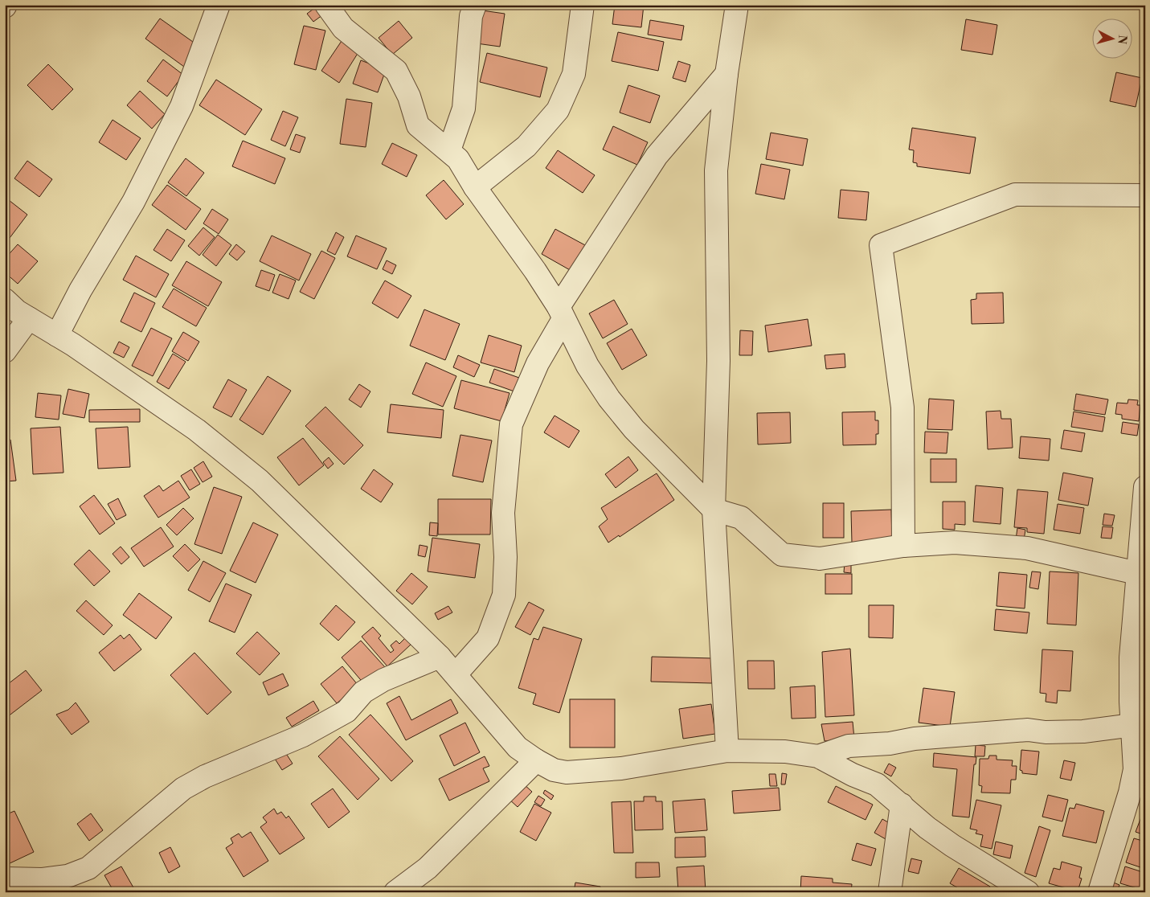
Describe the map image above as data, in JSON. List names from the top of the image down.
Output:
{
  "north": "right"
}
